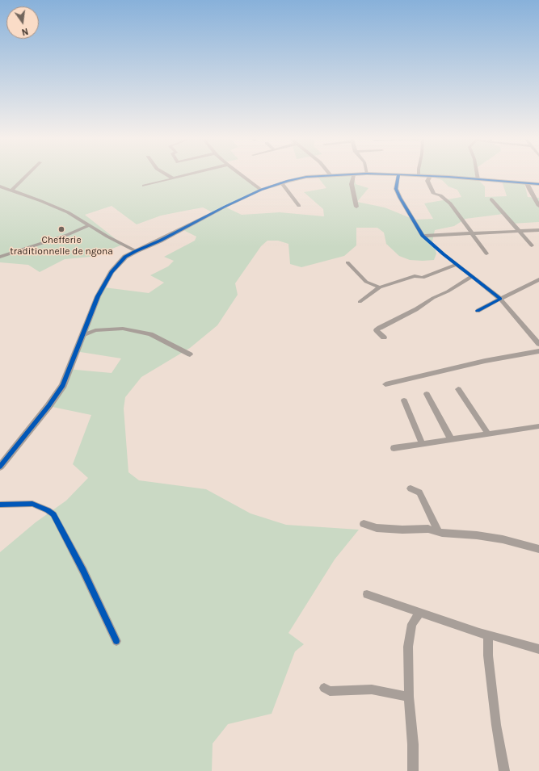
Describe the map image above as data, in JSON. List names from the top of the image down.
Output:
{
  "places": ["Chefferie traditionnelle de ngona"],
  "north": "bottom"
}
